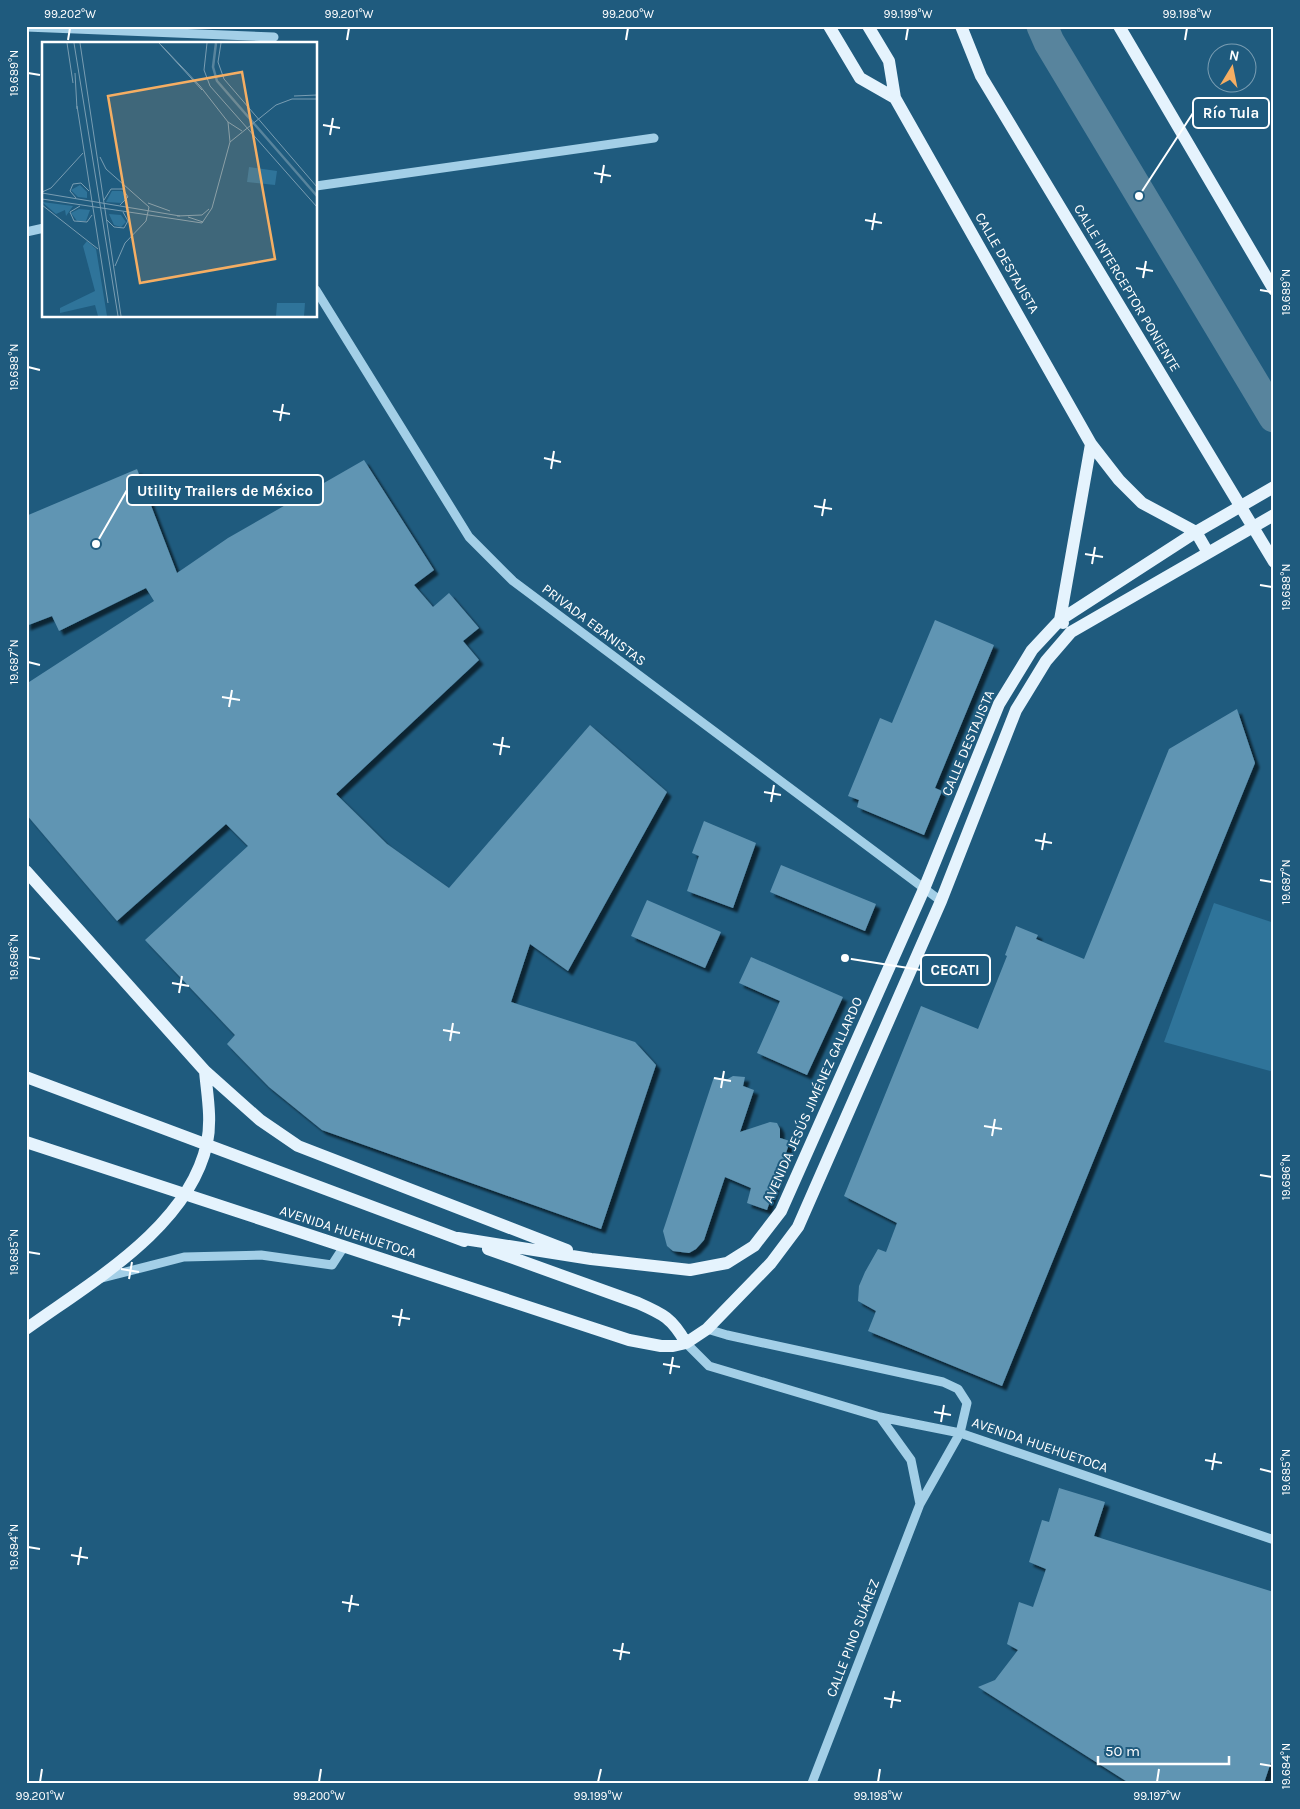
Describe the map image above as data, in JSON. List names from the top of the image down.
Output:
{
  "streets": {
    "main road": [
      "CALLE DESTAJISTA",
      "CALLE INTERCEPTOR PONIENTE",
      "AVENIDA JESÚS JIMÉNEZ GALLARDO",
      "AVENIDA HUEHUETOCA"
    ],
    "street": ["PRIVADA EBANISTAS", "CALLE PINO SUÁREZ"]
  },
  "crossings": [
    ["CALLE DESTAJISTA", "PRIVADA EBANISTAS"],
    ["CALLE DESTAJISTA", "AVENIDA JESÚS JIMÉNEZ GALLARDO"],
    ["PRIVADA EBANISTAS", "AVENIDA JESÚS JIMÉNEZ GALLARDO"],
    ["AVENIDA HUEHUETOCA", "CALLE PINO SUÁREZ"]
  ],
  "places": ["Río Tula", "Utility Trailers de México", "CECATI"],
  "scale_bar": "50 m",
  "north": "top",
  "coordinates": [
    "99.202°W",
    "99.201°W",
    "99.200°W",
    "99.199°W",
    "99.198°W",
    "19.689°N",
    "19.688°N",
    "19.687°N",
    "19.686°N",
    "19.685°N",
    "19.684°N",
    "99.197°W"
  ]
}
